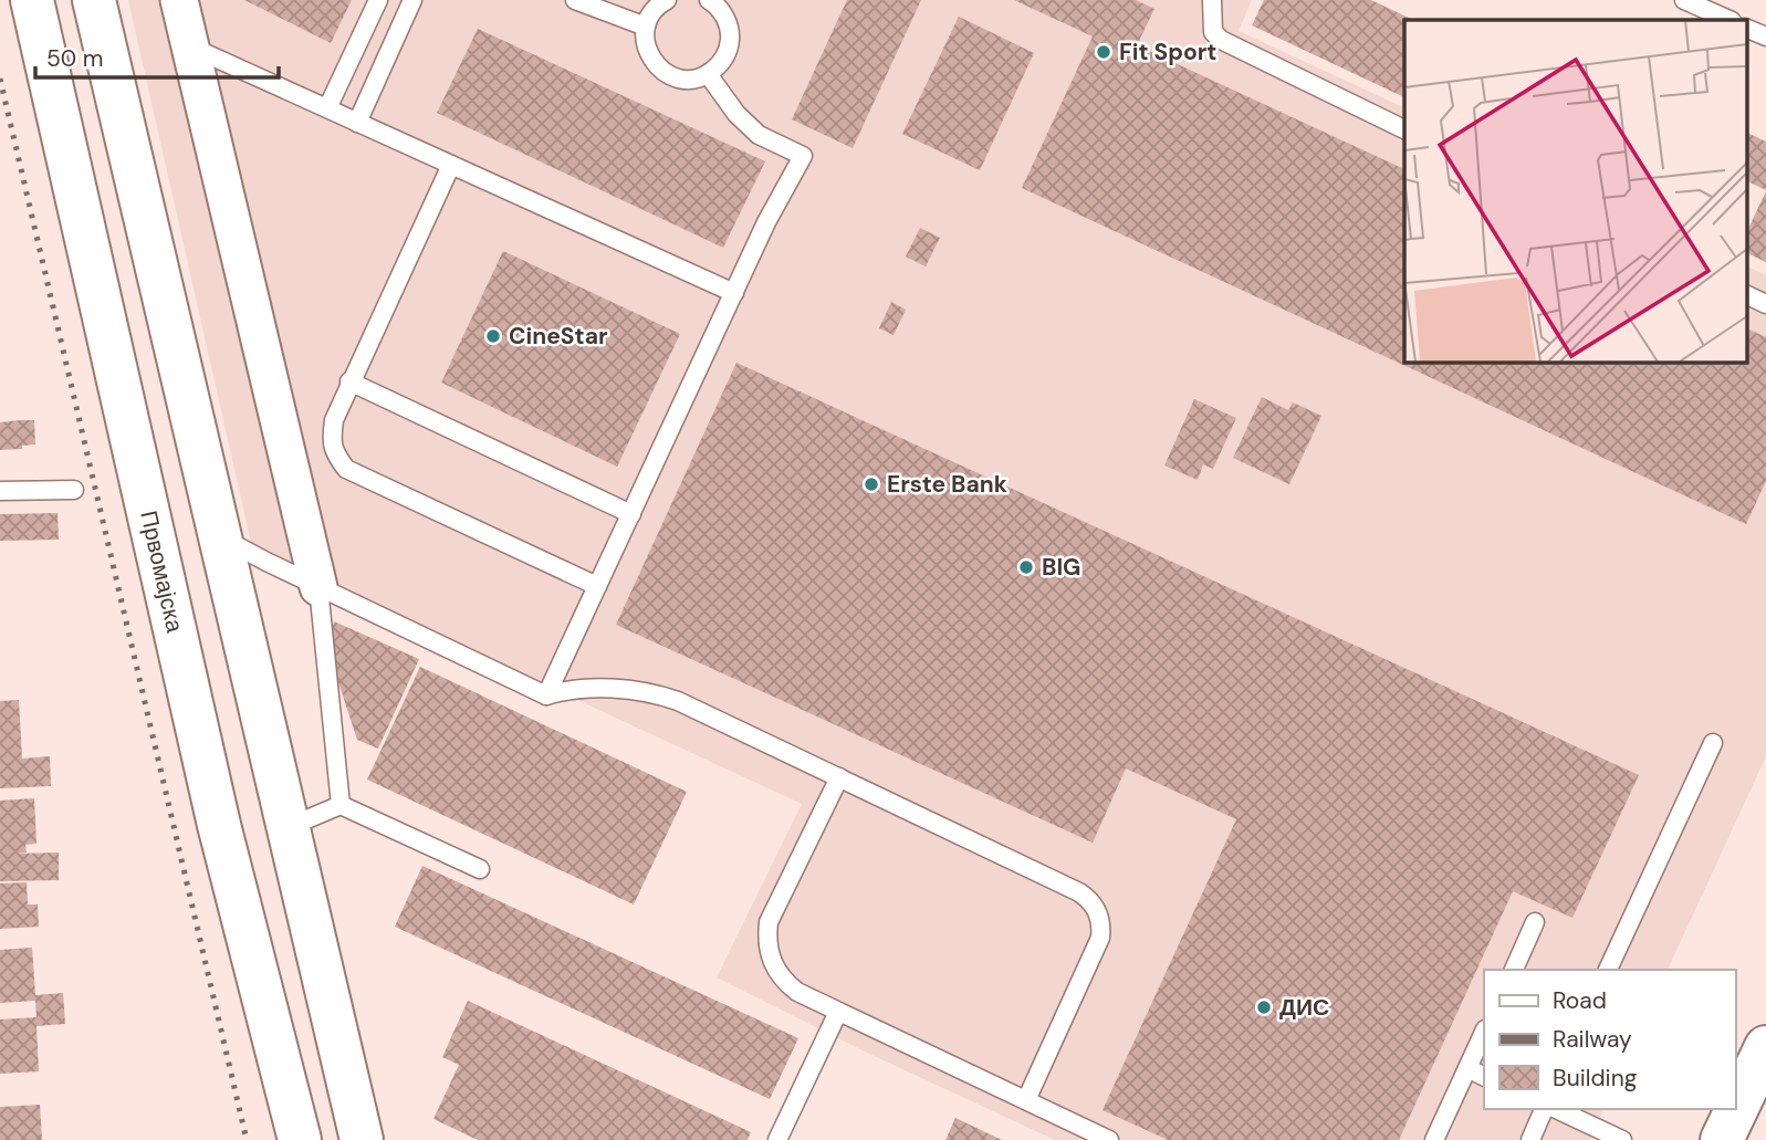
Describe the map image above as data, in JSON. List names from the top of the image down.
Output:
{
  "streets": {
    "main road": ["Првомајска"]
  },
  "places": [
    "Fit Sport",
    "CineStar",
    "Erste Bank",
    "BIG",
    "ДИС"
  ],
  "legend": ["Road", "Railway", "Building"],
  "scale_bar": "50 m"
}
